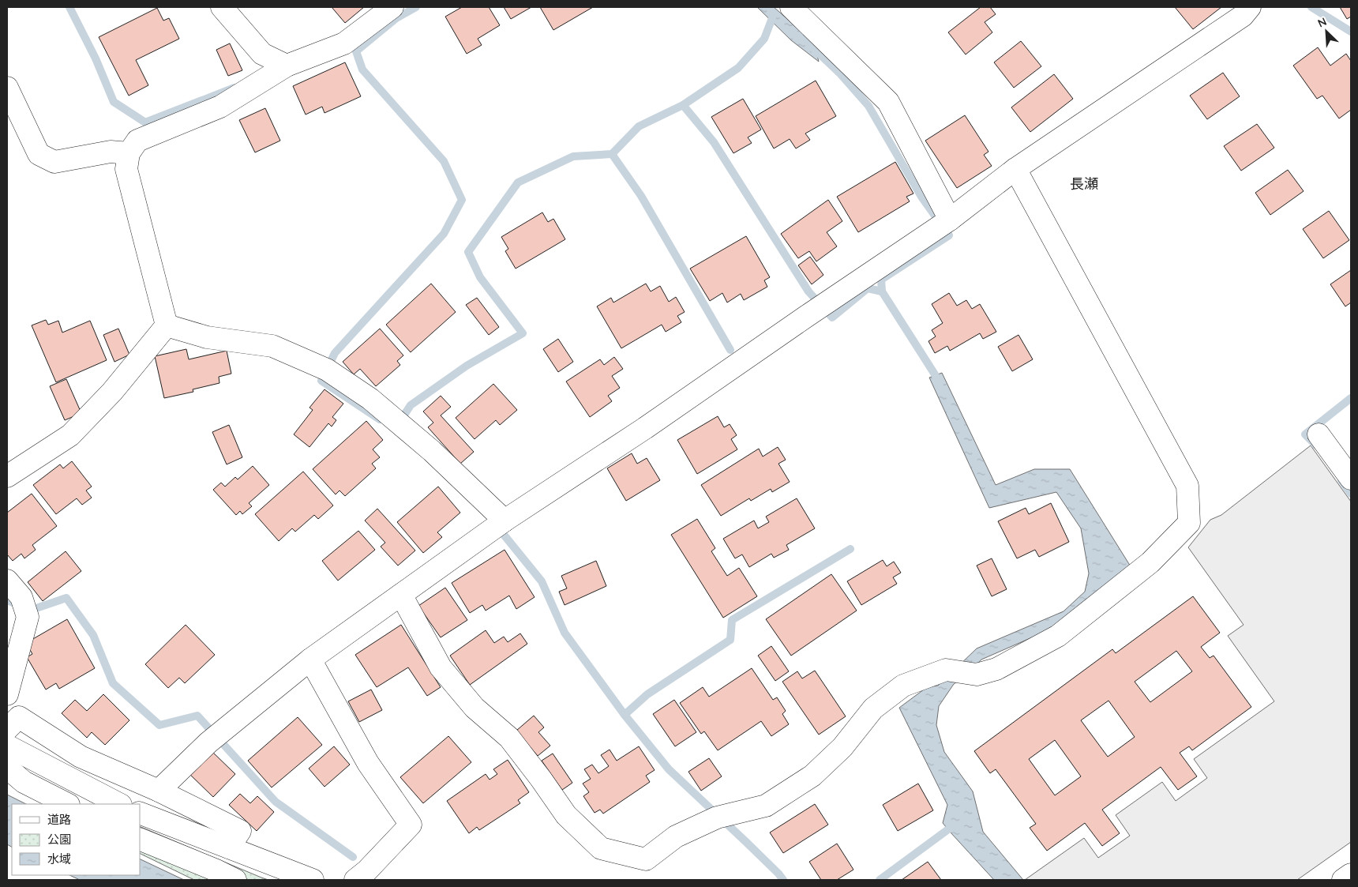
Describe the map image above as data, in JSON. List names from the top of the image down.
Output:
{
  "districts": ["長瀬"],
  "legend": ["道路", "公園", "水域"],
  "north": "top left"
}
